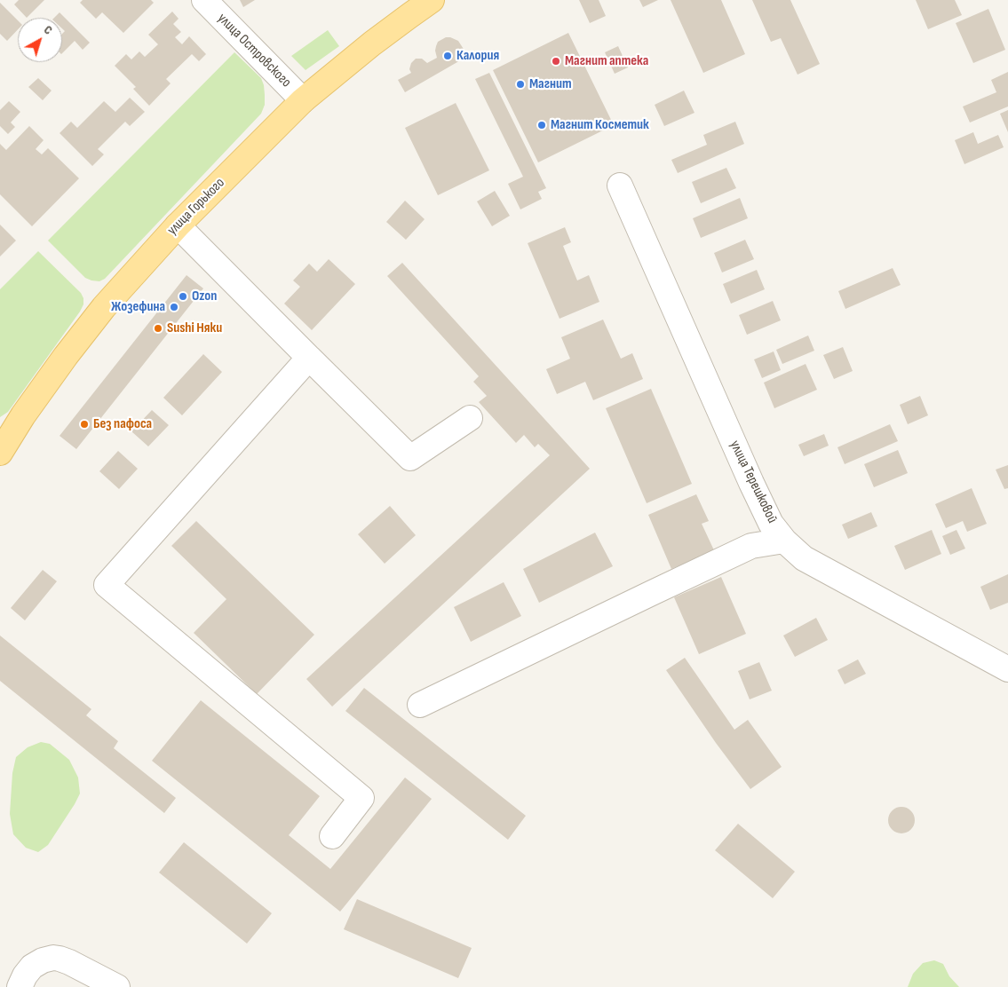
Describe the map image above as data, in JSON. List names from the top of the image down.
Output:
{
  "streets": {
    "main road": ["улица Горького"],
    "street": ["улица Островского", "улица Терешковой"]
  },
  "crossings": [
    ["улица Островского", "улица Горького"]
  ],
  "places": [
    "Калория",
    "Магнит аптека",
    "Магнит",
    "Магнит Косметик",
    "Ozon",
    "Жозефина",
    "Sushi Няки",
    "Без пафоса"
  ],
  "north": "top right"
}
